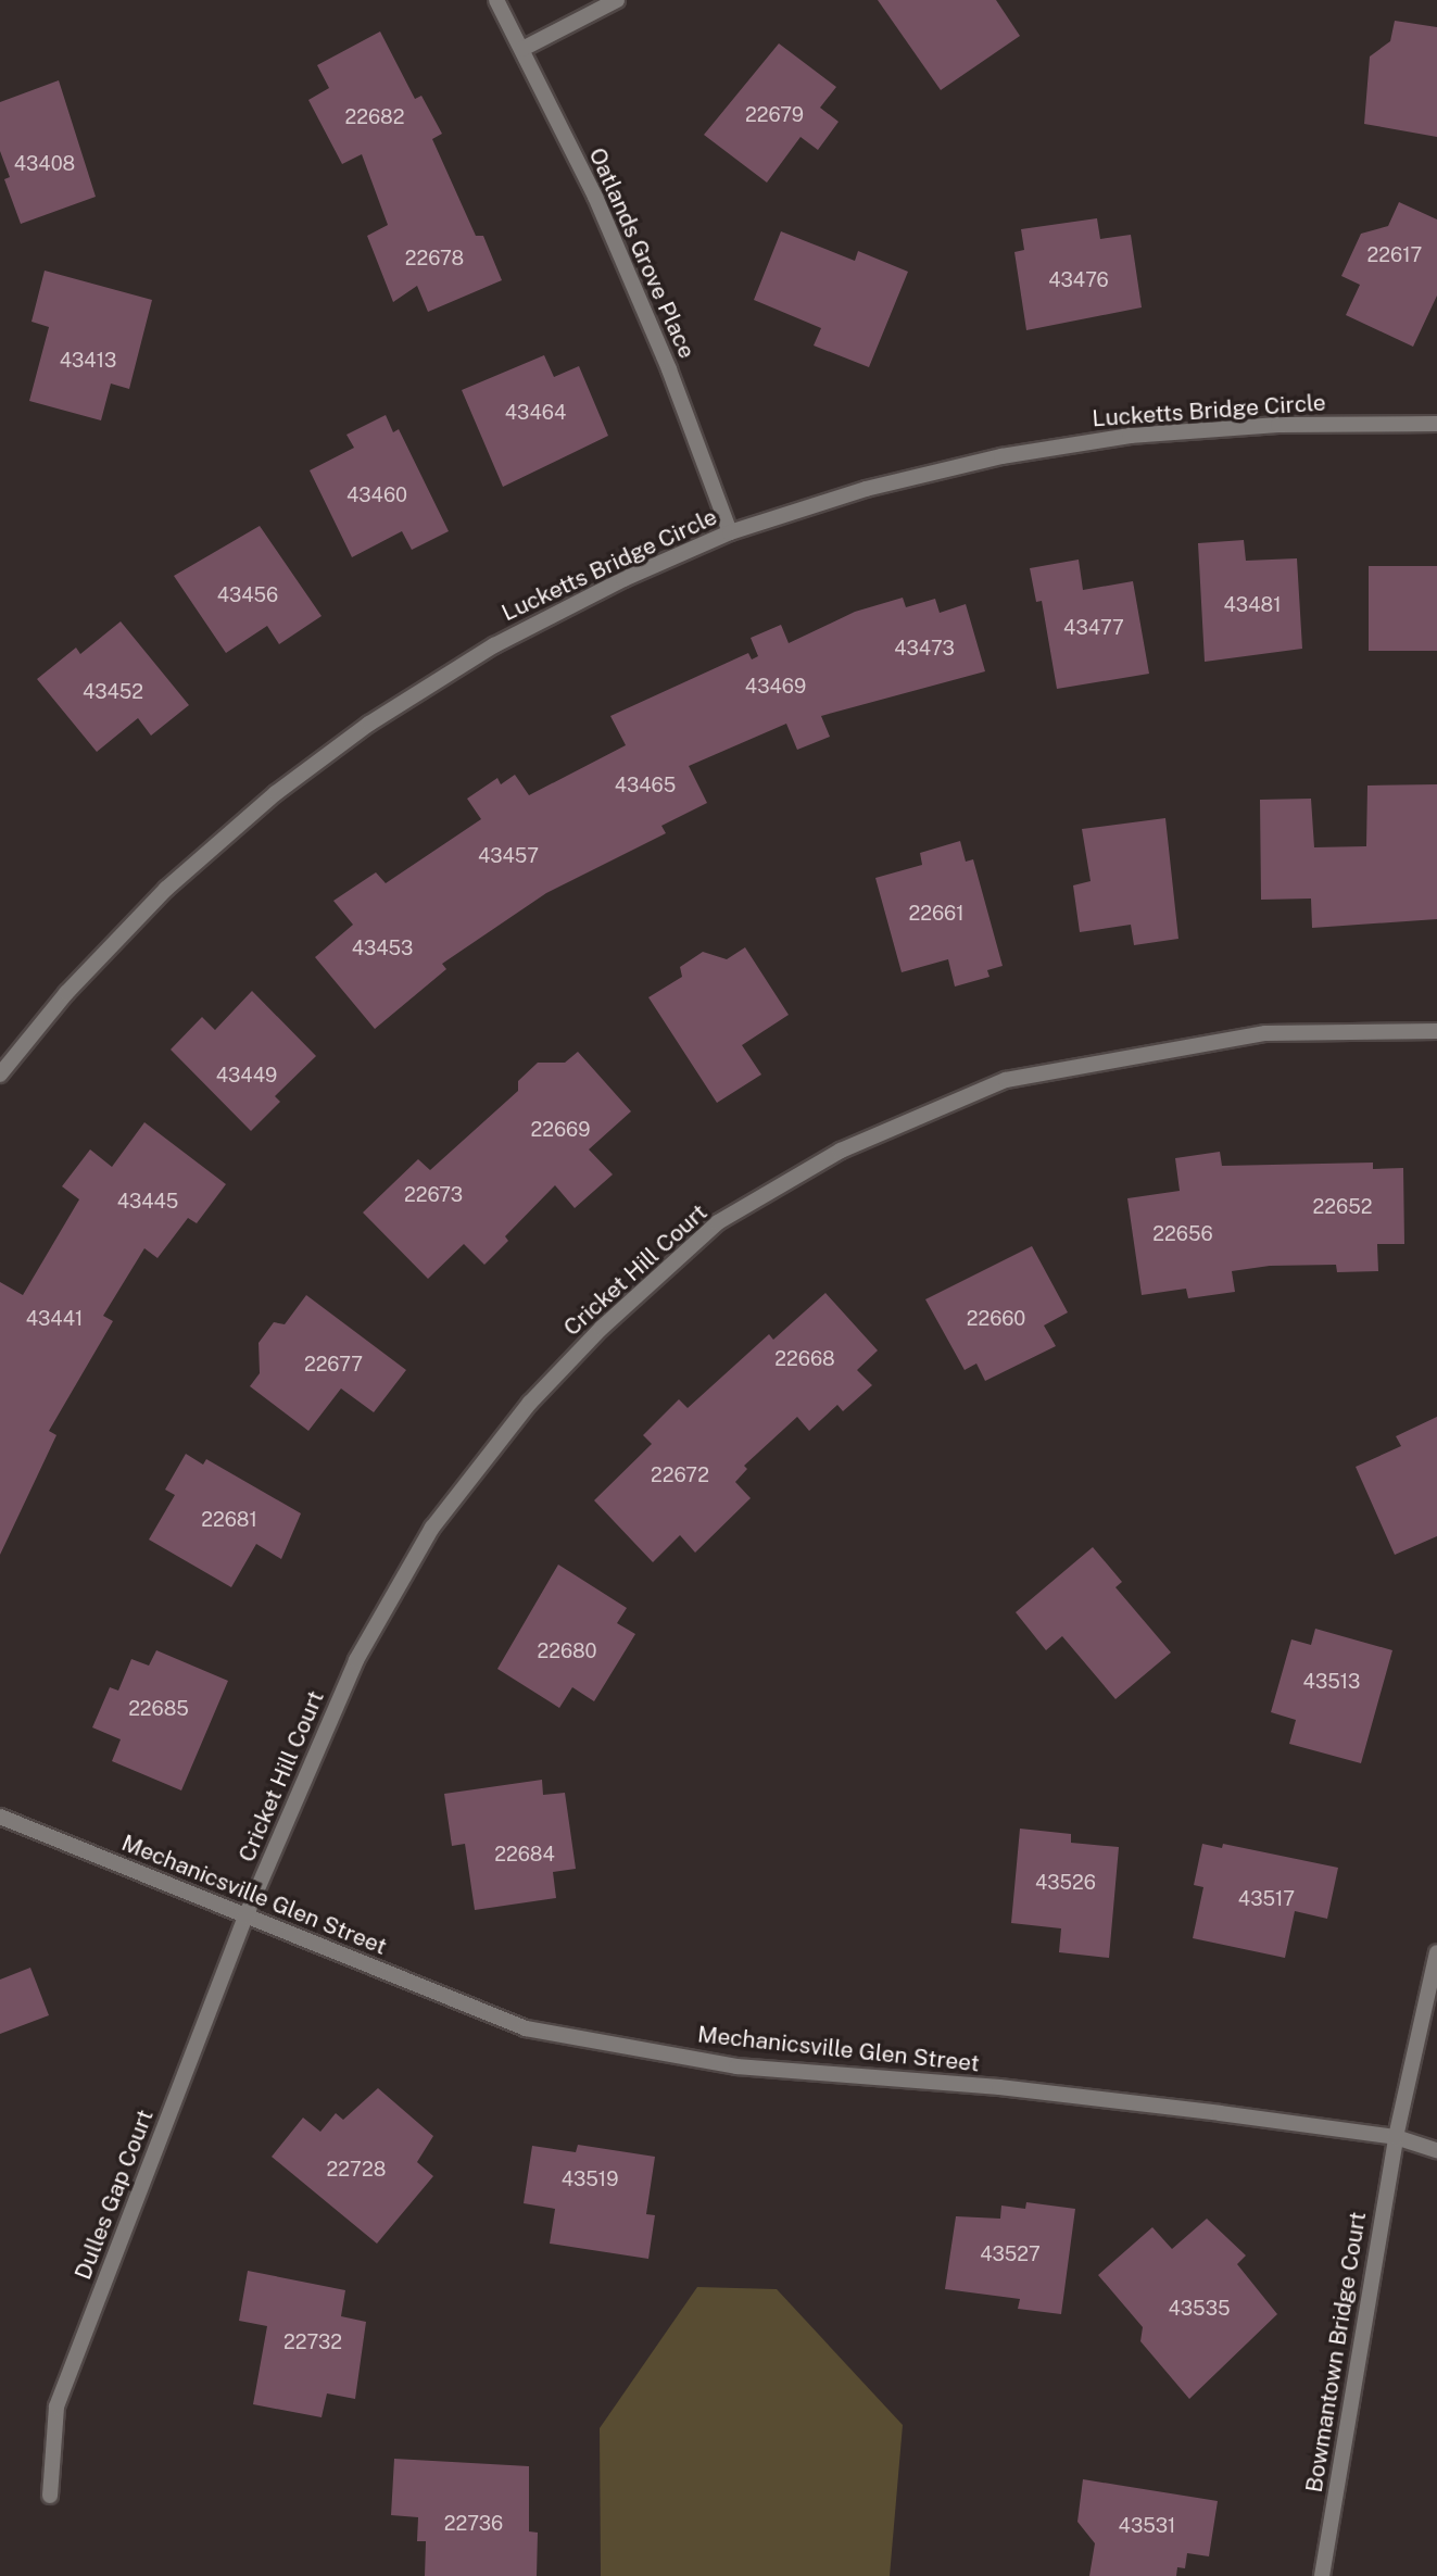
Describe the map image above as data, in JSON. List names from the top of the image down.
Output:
{
  "streets": {
    "street": [
      "Oatlands Grove Place",
      "Lucketts Bridge Circle",
      "Cricket Hill Court",
      "Mechanicsville Glen Street",
      "Dulles Gap Court",
      "Bowmantown Bridge Court"
    ]
  },
  "crossings": [
    ["Oatlands Grove Place", "Lucketts Bridge Circle"],
    ["Cricket Hill Court", "Mechanicsville Glen Street"],
    ["Cricket Hill Court", "Dulles Gap Court"],
    ["Mechanicsville Glen Street", "Dulles Gap Court"],
    ["Mechanicsville Glen Street", "Bowmantown Bridge Court"]
  ],
  "house_numbers": [
    "22679",
    "22682",
    "43408",
    "22617",
    "22678",
    "43476",
    "43413",
    "43464",
    "43460",
    "43456",
    "43481",
    "43477",
    "43473",
    "43469",
    "43452",
    "43465",
    "43457",
    "22661",
    "43453",
    "43449",
    "22669",
    "22673",
    "43445",
    "22652",
    "22656",
    "43441",
    "22660",
    "22668",
    "22677",
    "22672",
    "22681",
    "22680",
    "43513",
    "22685",
    "22684",
    "43526",
    "43517",
    "22728",
    "43519",
    "43527",
    "43535",
    "22732",
    "22736",
    "43531"
  ]
}
